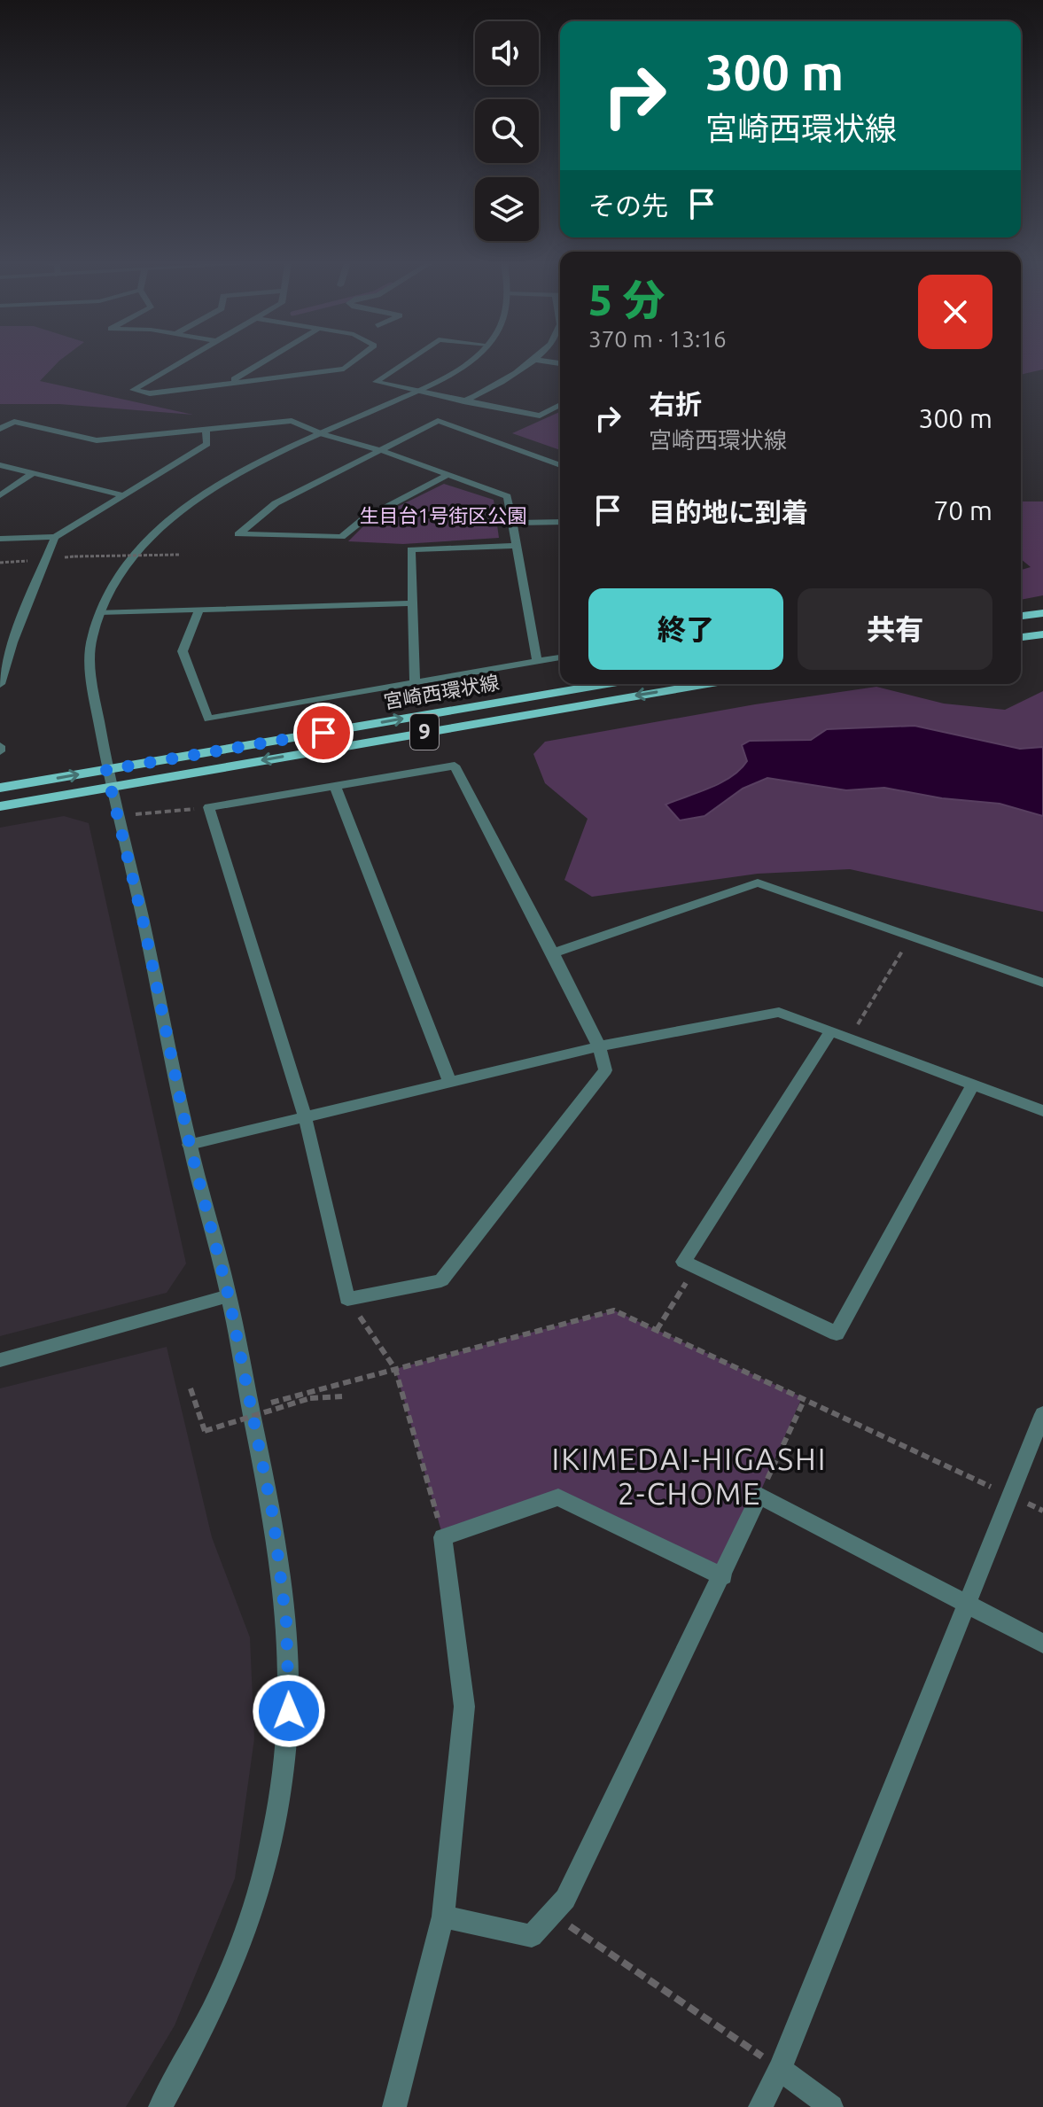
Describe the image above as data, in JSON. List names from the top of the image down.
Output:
{
  "streets": {
    "main road": ["宮崎西環状線", "9"]
  },
  "districts": ["IKIMEDAI-HIGASHI 2-CHOME"],
  "parks": ["生目台1号街区公園"],
  "page": {
    "turn": ["300 m", "宮崎西環状線"],
    "then": "その先",
    "heading": ["5 分", "370 m · 13:16"],
    "list": [
      {
        "name": "右折",
        "note": "宮崎西環状線",
        "value": "300 m"
      },
      {
        "name": "目的地に到着",
        "value": "70 m"
      }
    ],
    "buttons": ["終了", "共有"]
  }
}
